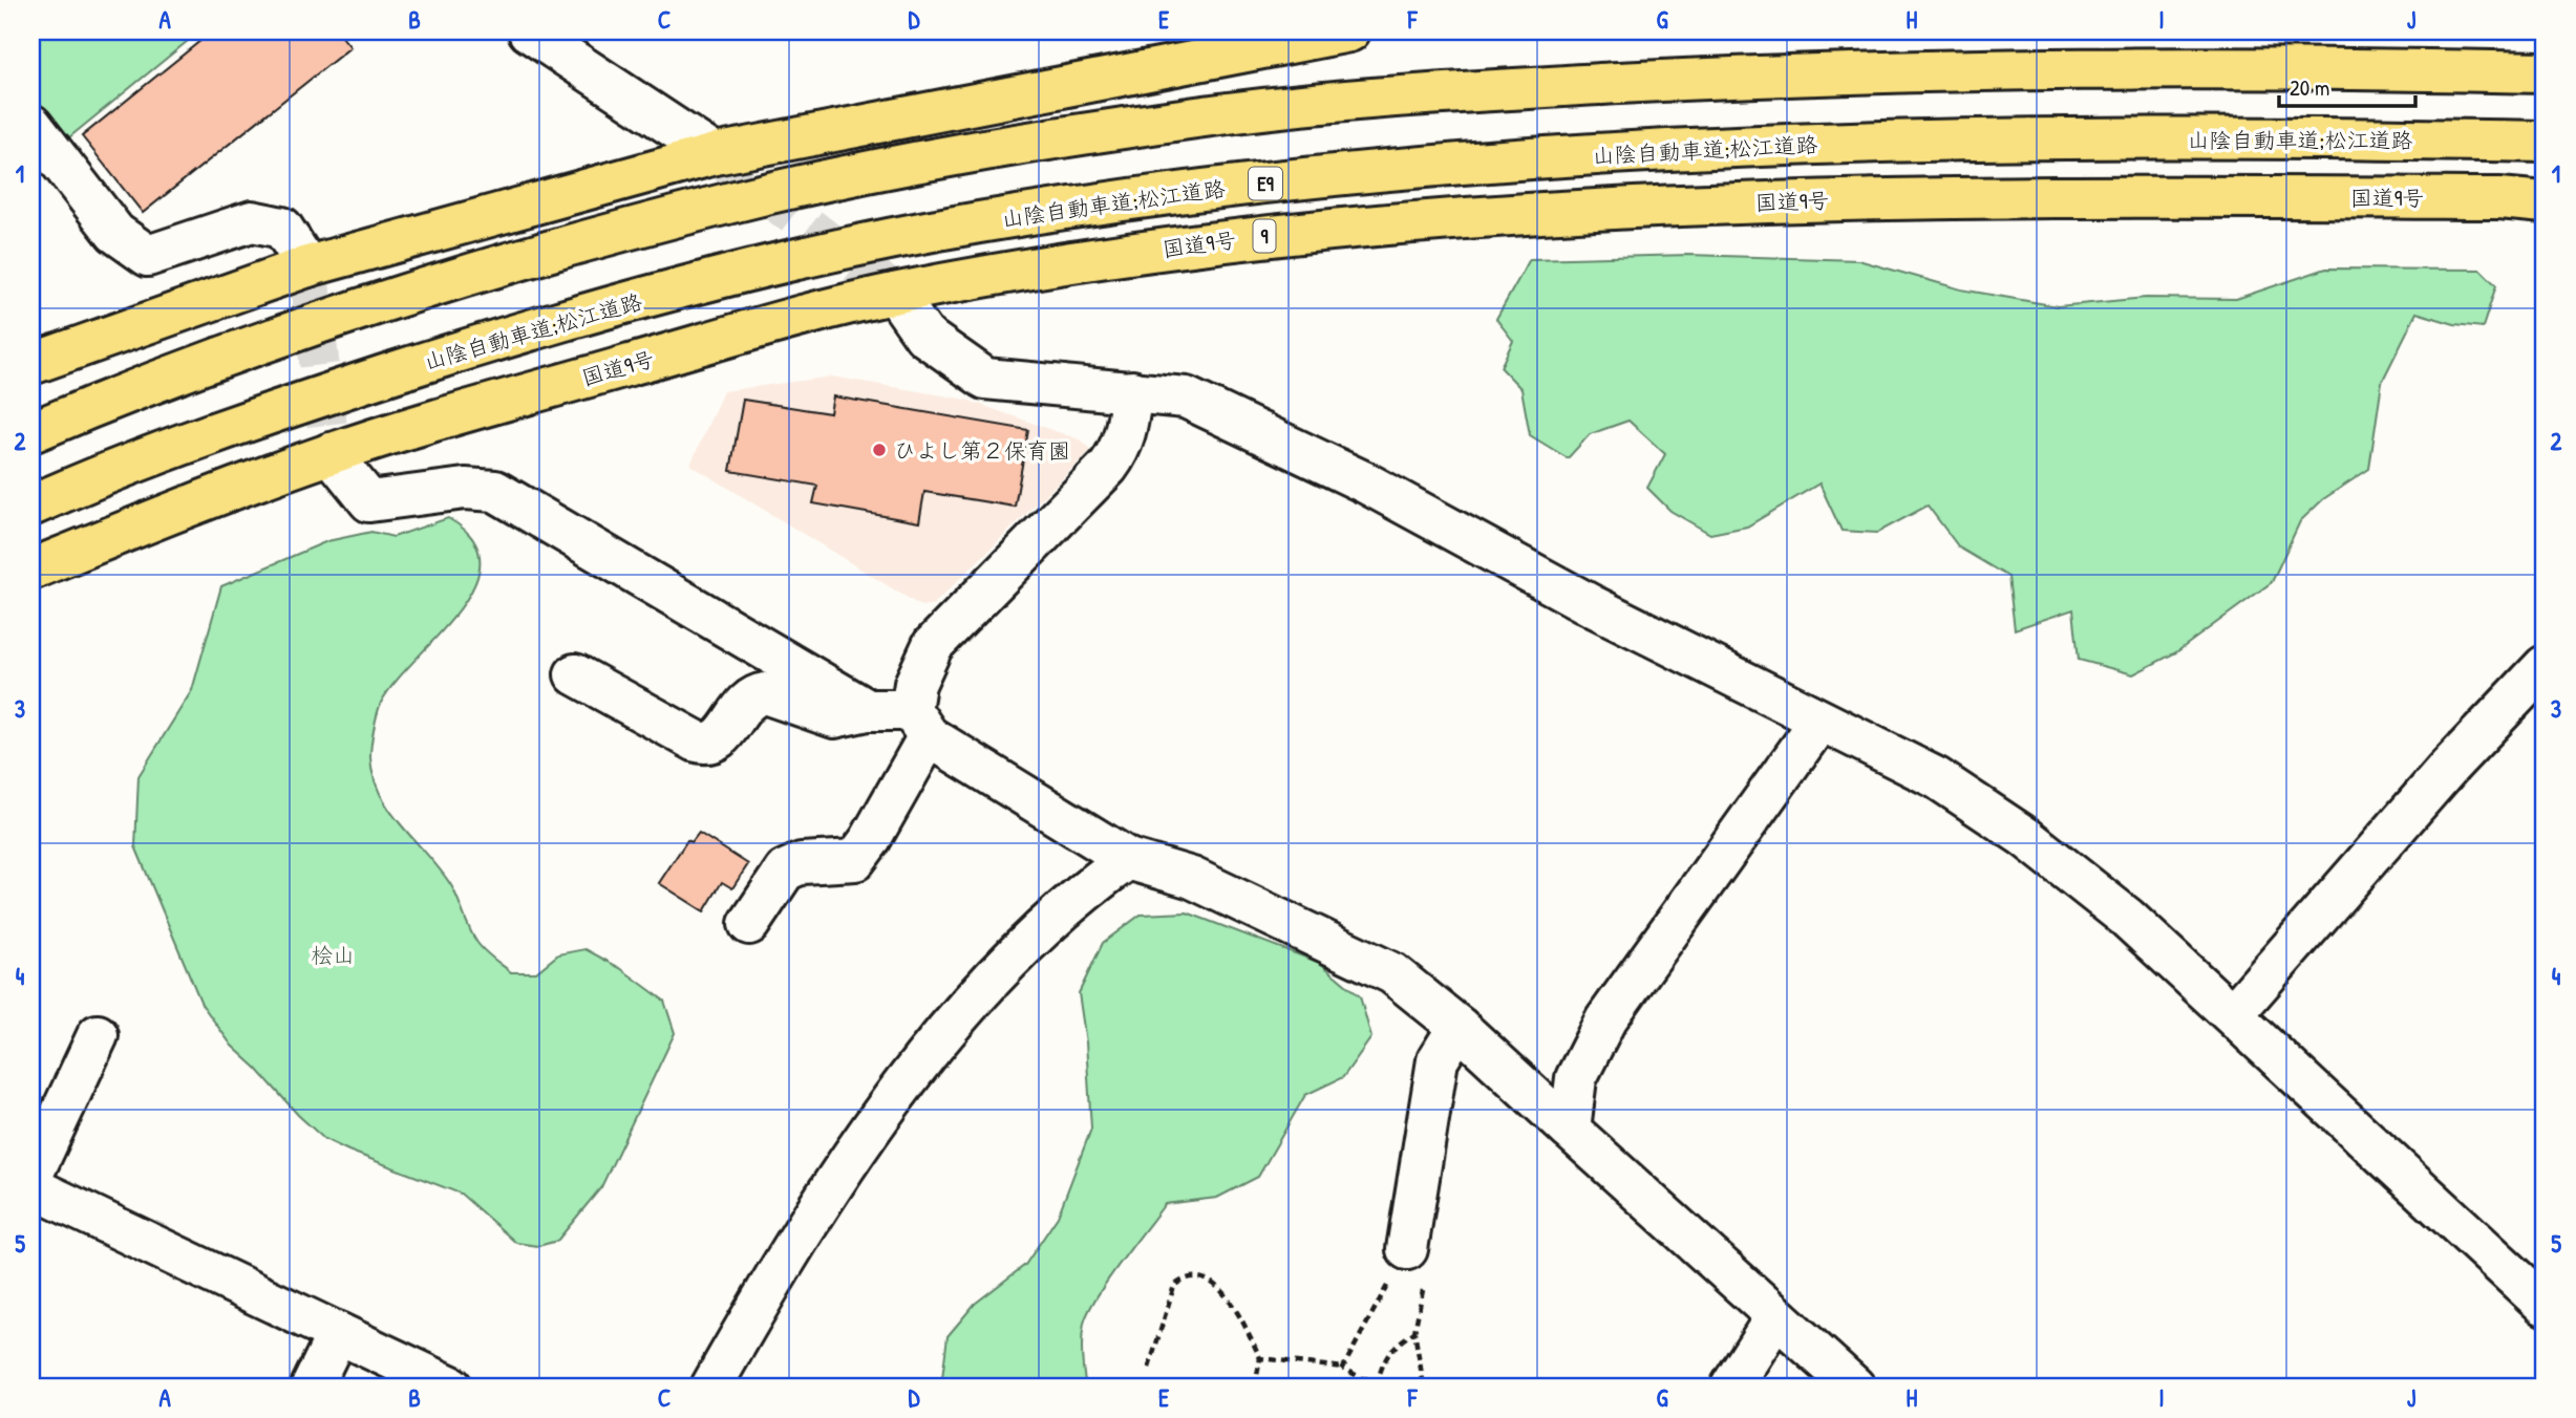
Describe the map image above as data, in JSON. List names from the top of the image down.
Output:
{
  "streets": {
    "highway": [
      "山陰自動車道;松江道路",
      "E9",
      "国道9号",
      "9"
    ]
  },
  "parks": ["桧山"],
  "places": ["ひよし第２保育園"],
  "scale_bar": "20 m",
  "grid": {
    "columns": [
      "A",
      "B",
      "C",
      "D",
      "E",
      "F",
      "G",
      "H",
      "I",
      "J"
    ],
    "rows": [
      "1",
      "2",
      "3",
      "4",
      "5"
    ]
  }
}
